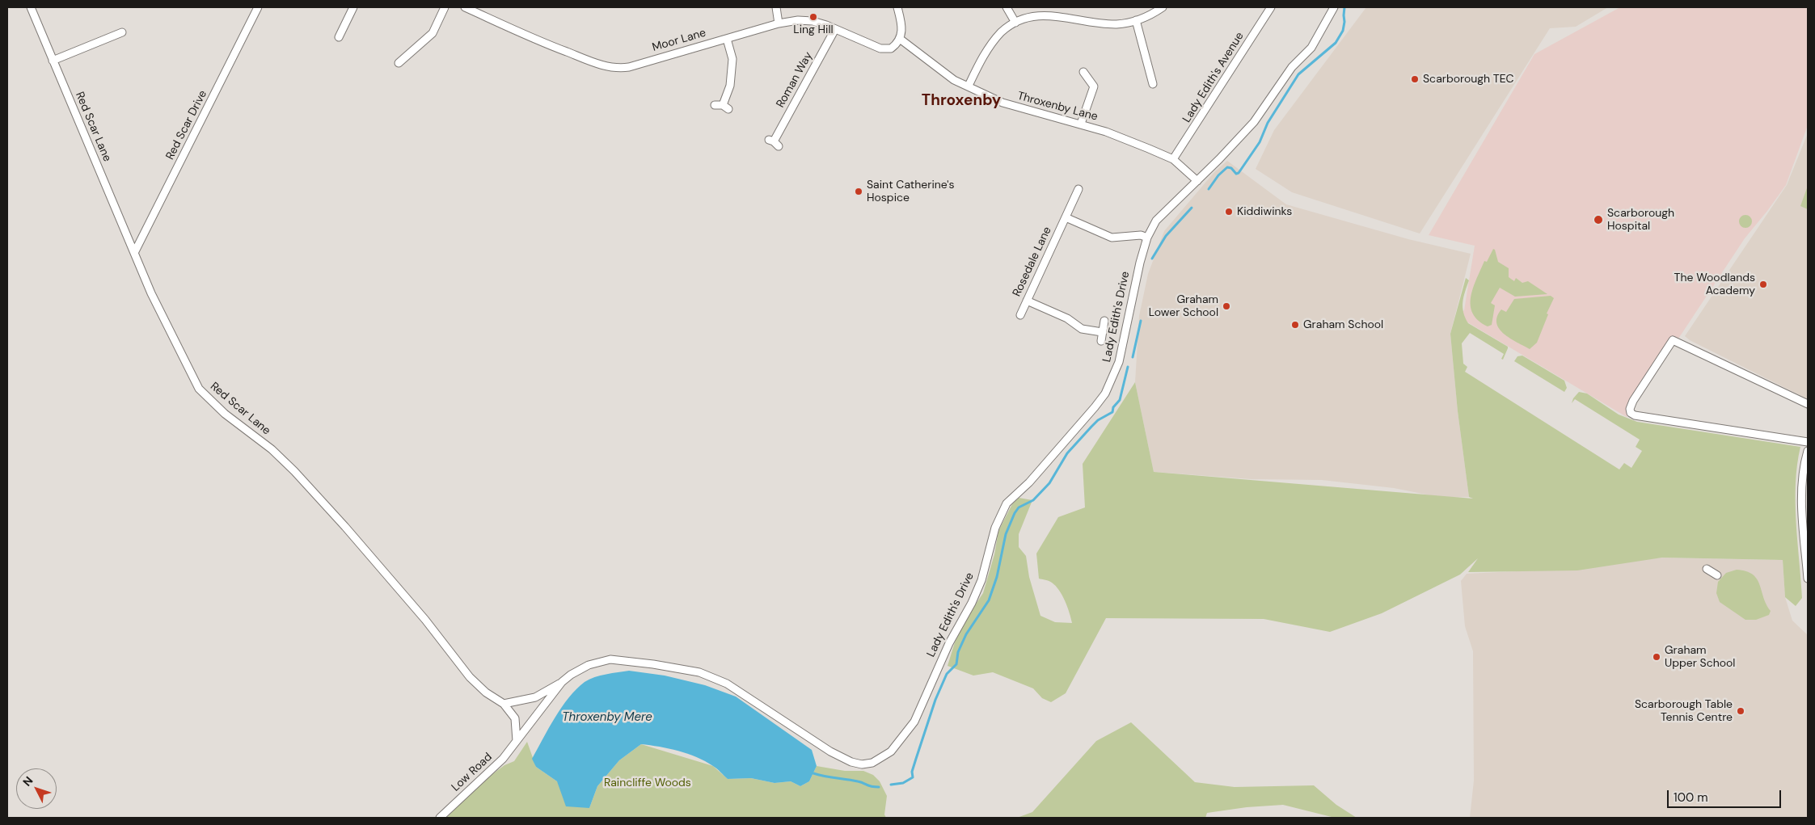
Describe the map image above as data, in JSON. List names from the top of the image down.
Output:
{
  "streets": {
    "street": [
      "Moor Lane",
      "Lady Edith's Avenue",
      "Roman Way",
      "Throxenby Lane",
      "Red Scar Drive",
      "Red Scar Lane",
      "Rosedale Lane",
      "Lady Edith's Drive",
      "Low Road"
    ]
  },
  "crossings": [
    ["Moor Lane", "Roman Way"],
    ["Moor Lane", "Throxenby Lane"],
    ["Lady Edith's Avenue", "Throxenby Lane"],
    ["Throxenby Lane", "Lady Edith's Drive"],
    ["Red Scar Drive", "Red Scar Lane"],
    ["Red Scar Lane", "Lady Edith's Drive"],
    ["Red Scar Lane", "Low Road"],
    ["Lady Edith's Drive", "Low Road"]
  ],
  "districts": ["Throxenby"],
  "water": ["Throxenby Mere"],
  "parks": ["Raincliffe Woods"],
  "places": [
    "Ling Hill",
    "Scarborough TEC",
    "Saint Catherine's Hospice",
    "Kiddiwinks",
    "Scarborough Hospital",
    "The Woodlands Academy",
    "Graham Lower School",
    "Graham School",
    "Graham Upper School",
    "Scarborough Table Tennis Centre"
  ],
  "scale_bar": "100 m",
  "north": "top left"
}
